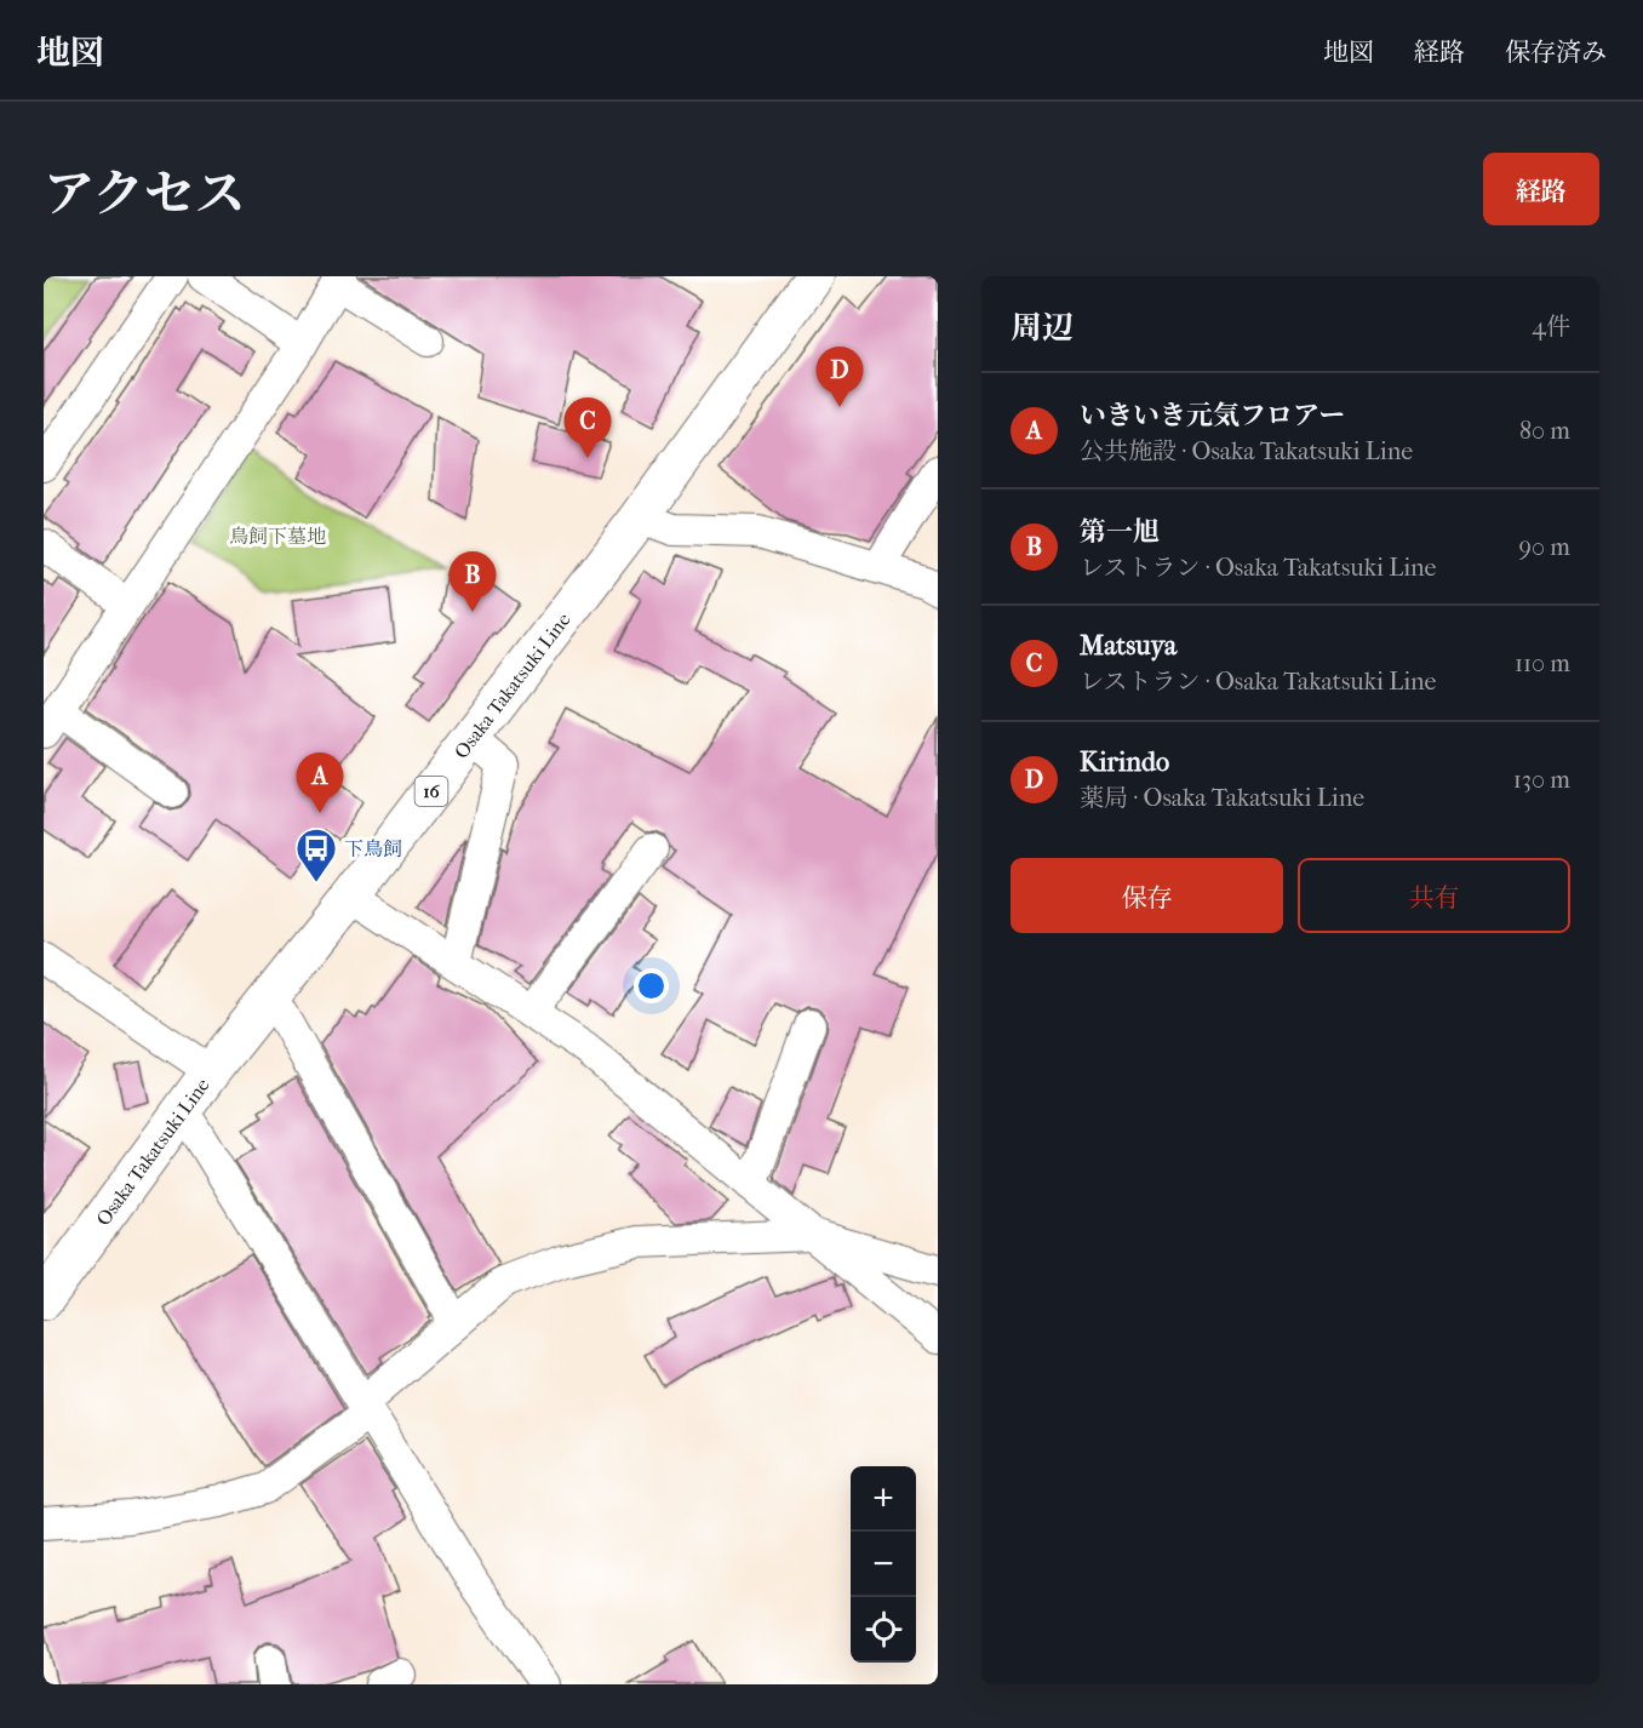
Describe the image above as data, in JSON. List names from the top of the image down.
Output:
{
  "streets": {
    "main road": ["Osaka Takatsuki Line", "16"]
  },
  "parks": ["鳥飼下墓地"],
  "places": {
    "bus stop": ["下鳥飼"]
  },
  "page": {
    "header": "地図",
    "nav": ["地図", "経路", "保存済み"],
    "title": "アクセス",
    "buttons": [
      "経路",
      ["保存", "共有"]
    ],
    "heading": ["周辺", "4件"],
    "pins": [
      "D",
      "C",
      "B",
      "A"
    ],
    "list": [
      {
        "mark": "A",
        "name": "いきいき元気フロアー",
        "note": "公共施設 · Osaka Takatsuki Line",
        "value": "80 m"
      },
      {
        "mark": "B",
        "name": "第一旭",
        "note": "レストラン · Osaka Takatsuki Line",
        "value": "90 m"
      },
      {
        "mark": "C",
        "name": "Matsuya",
        "note": "レストラン · Osaka Takatsuki Line",
        "value": "110 m"
      },
      {
        "mark": "D",
        "name": "Kirindo",
        "note": "薬局 · Osaka Takatsuki Line",
        "value": "130 m"
      }
    ],
    "map_buttons": ["+", "−"]
  }
}
